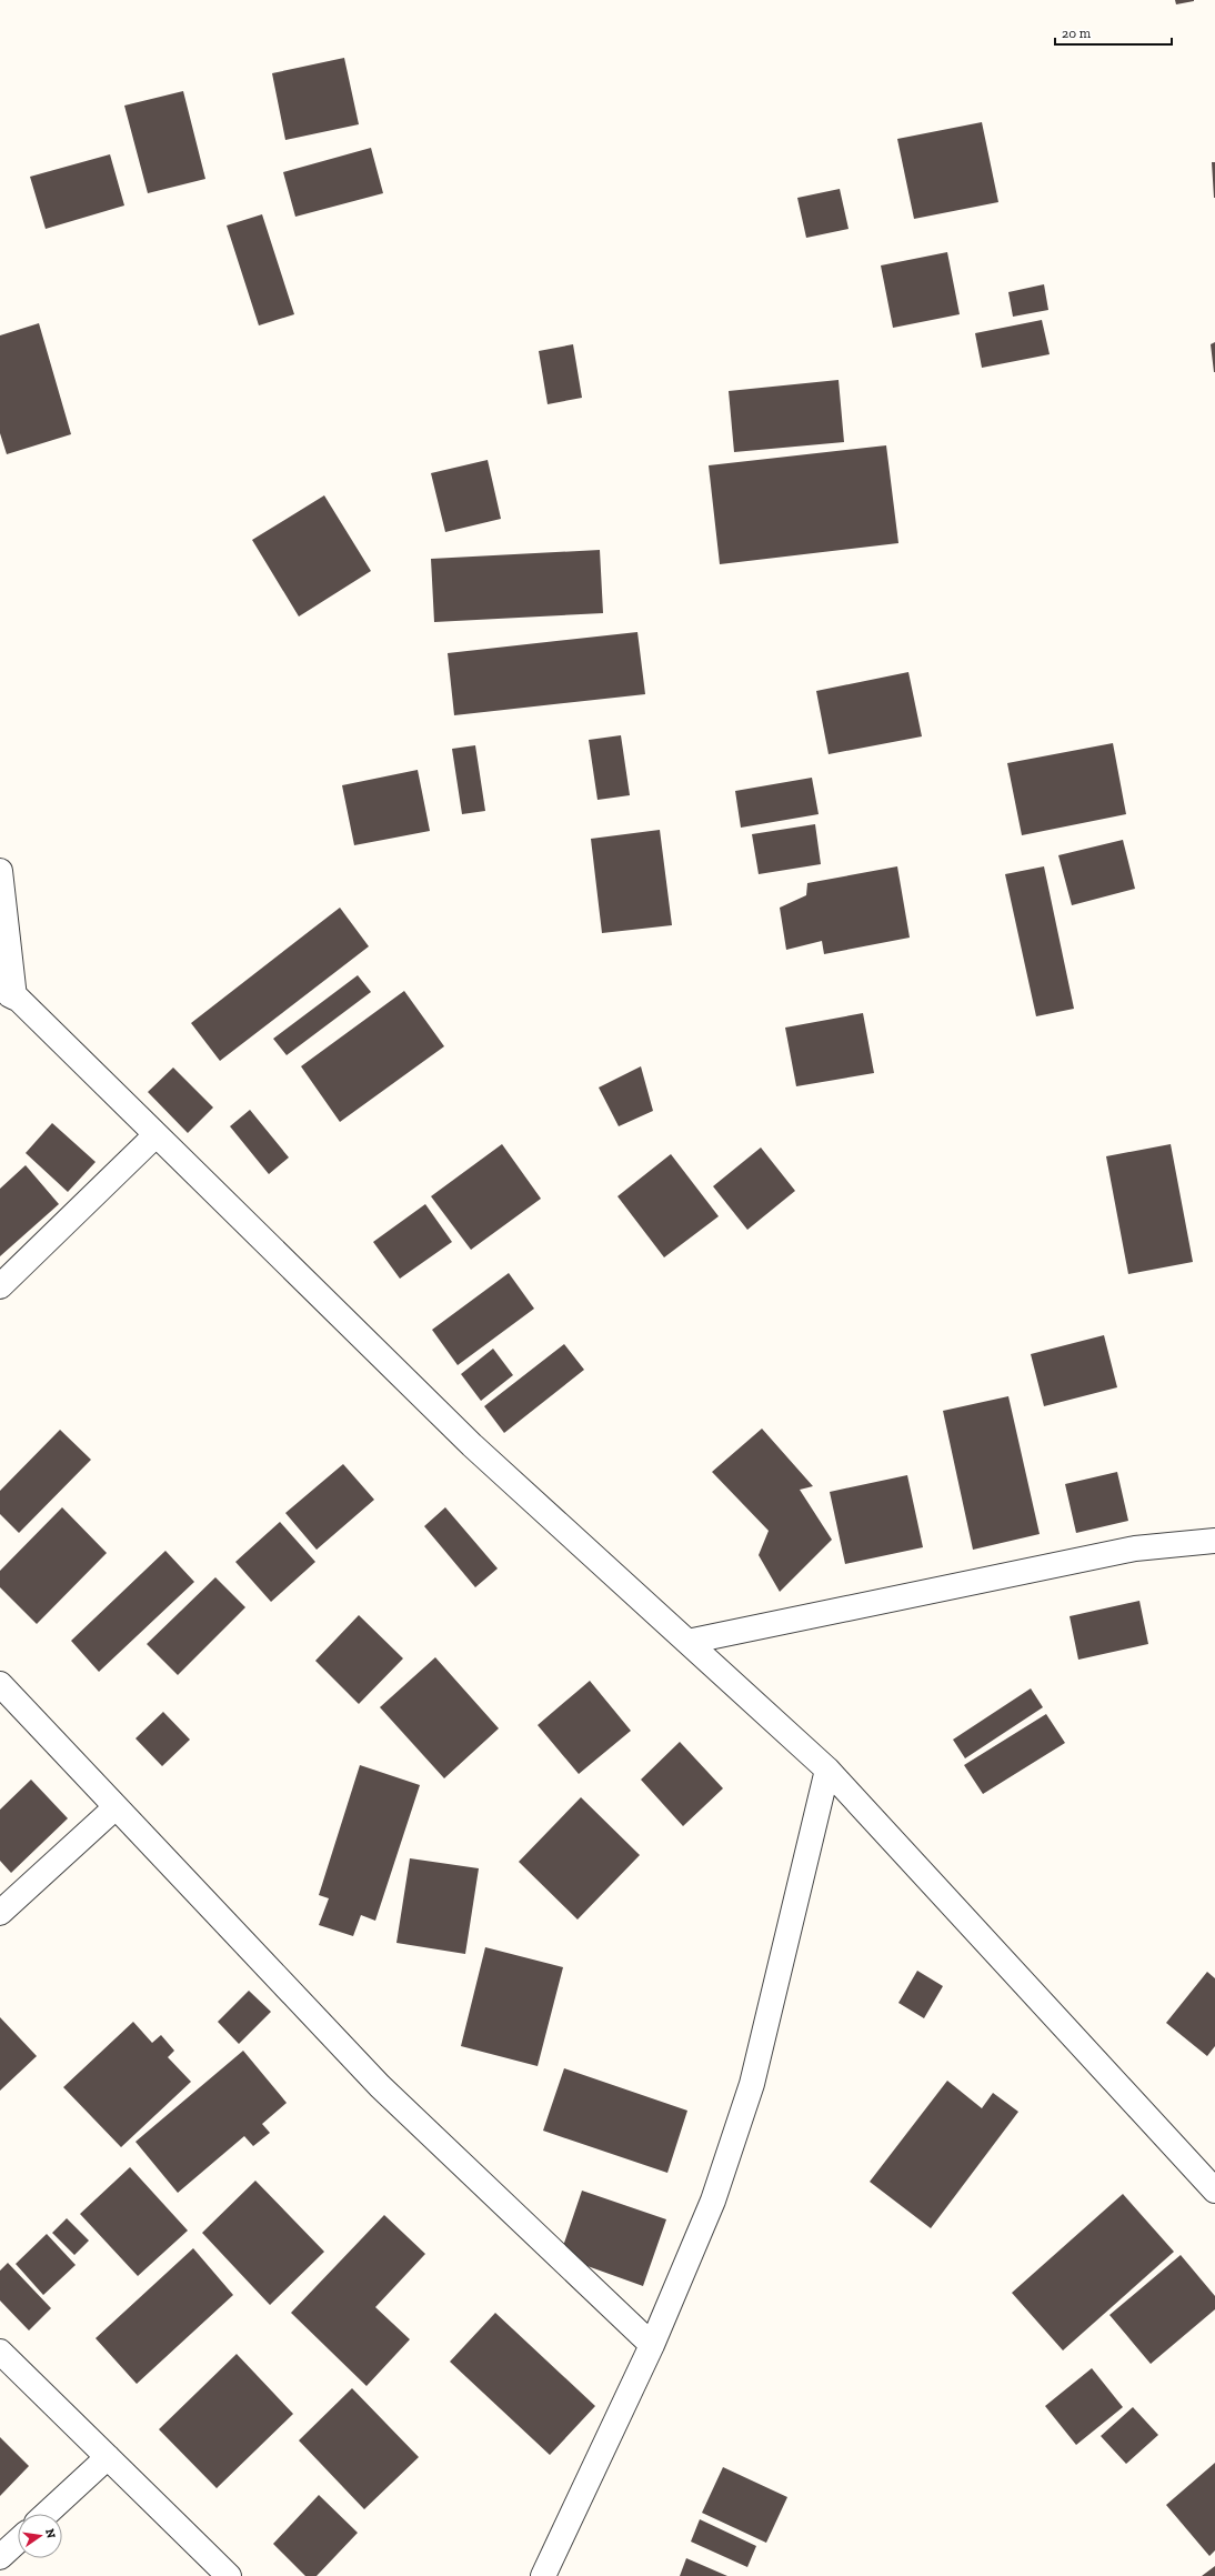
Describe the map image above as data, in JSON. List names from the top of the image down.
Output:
{
  "scale_bar": "20 m",
  "north": "right"
}
